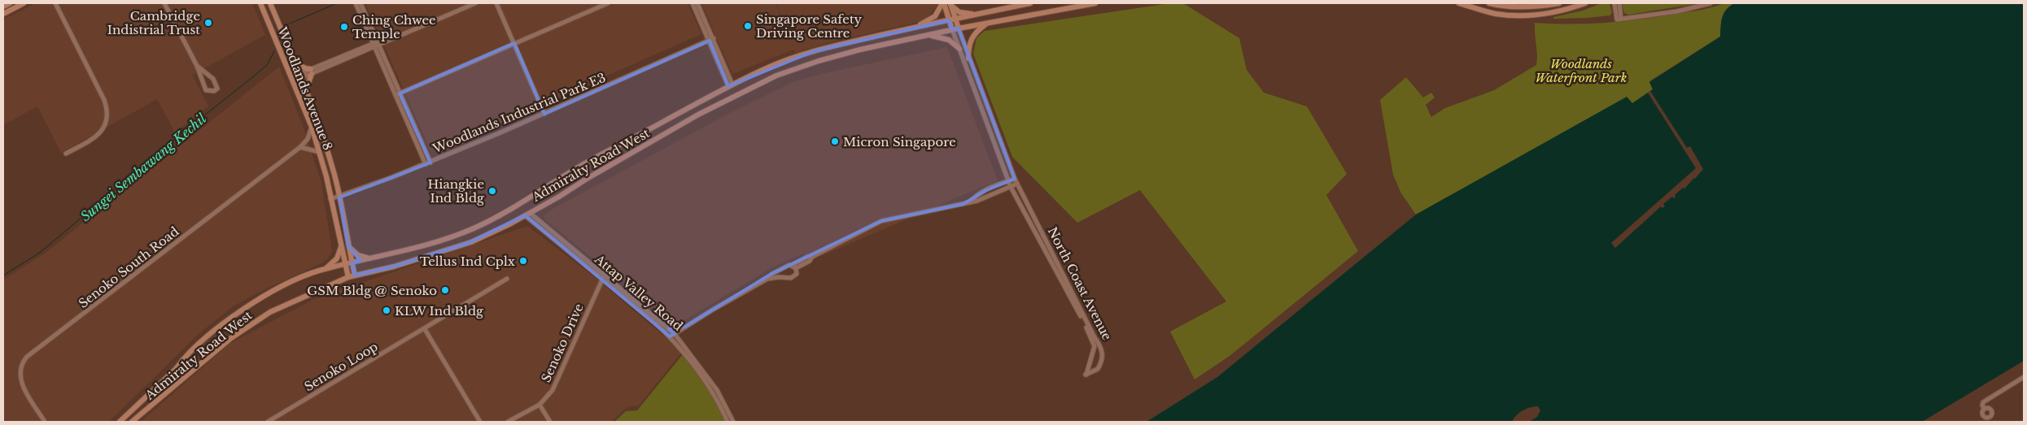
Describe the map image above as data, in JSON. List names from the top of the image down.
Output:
{
  "streets": {
    "main road": ["Woodlands Avenue 8", "Admiralty Road West", "North Coast Avenue"],
    "street": [
      "Woodlands Industrial Park E3",
      "Senoko South Road",
      "Attap Valley Road",
      "Senoko Drive",
      "Senoko Loop"
    ]
  },
  "crossings": [
    ["Woodlands Avenue 8", "Woodlands Industrial Park E3"],
    ["Woodlands Avenue 8", "Admiralty Road West"],
    ["Woodlands Avenue 8", "Senoko South Road"],
    ["Admiralty Road West", "North Coast Avenue"],
    ["Admiralty Road West", "Attap Valley Road"],
    ["Attap Valley Road", "Senoko Drive"]
  ],
  "water": ["Sungei Sembawang Kechil"],
  "parks": ["Woodlands Waterfront Park"],
  "places": [
    "Cambridge Indistrial Trust",
    "Singapore Safety Driving Centre",
    "Ching Chwee Temple",
    "Micron Singapore",
    "Hiangkie Ind Bldg",
    "Tellus Ind Cplx",
    "GSM Bldg @ Senoko",
    "KLW Ind Bldg"
  ]
}
